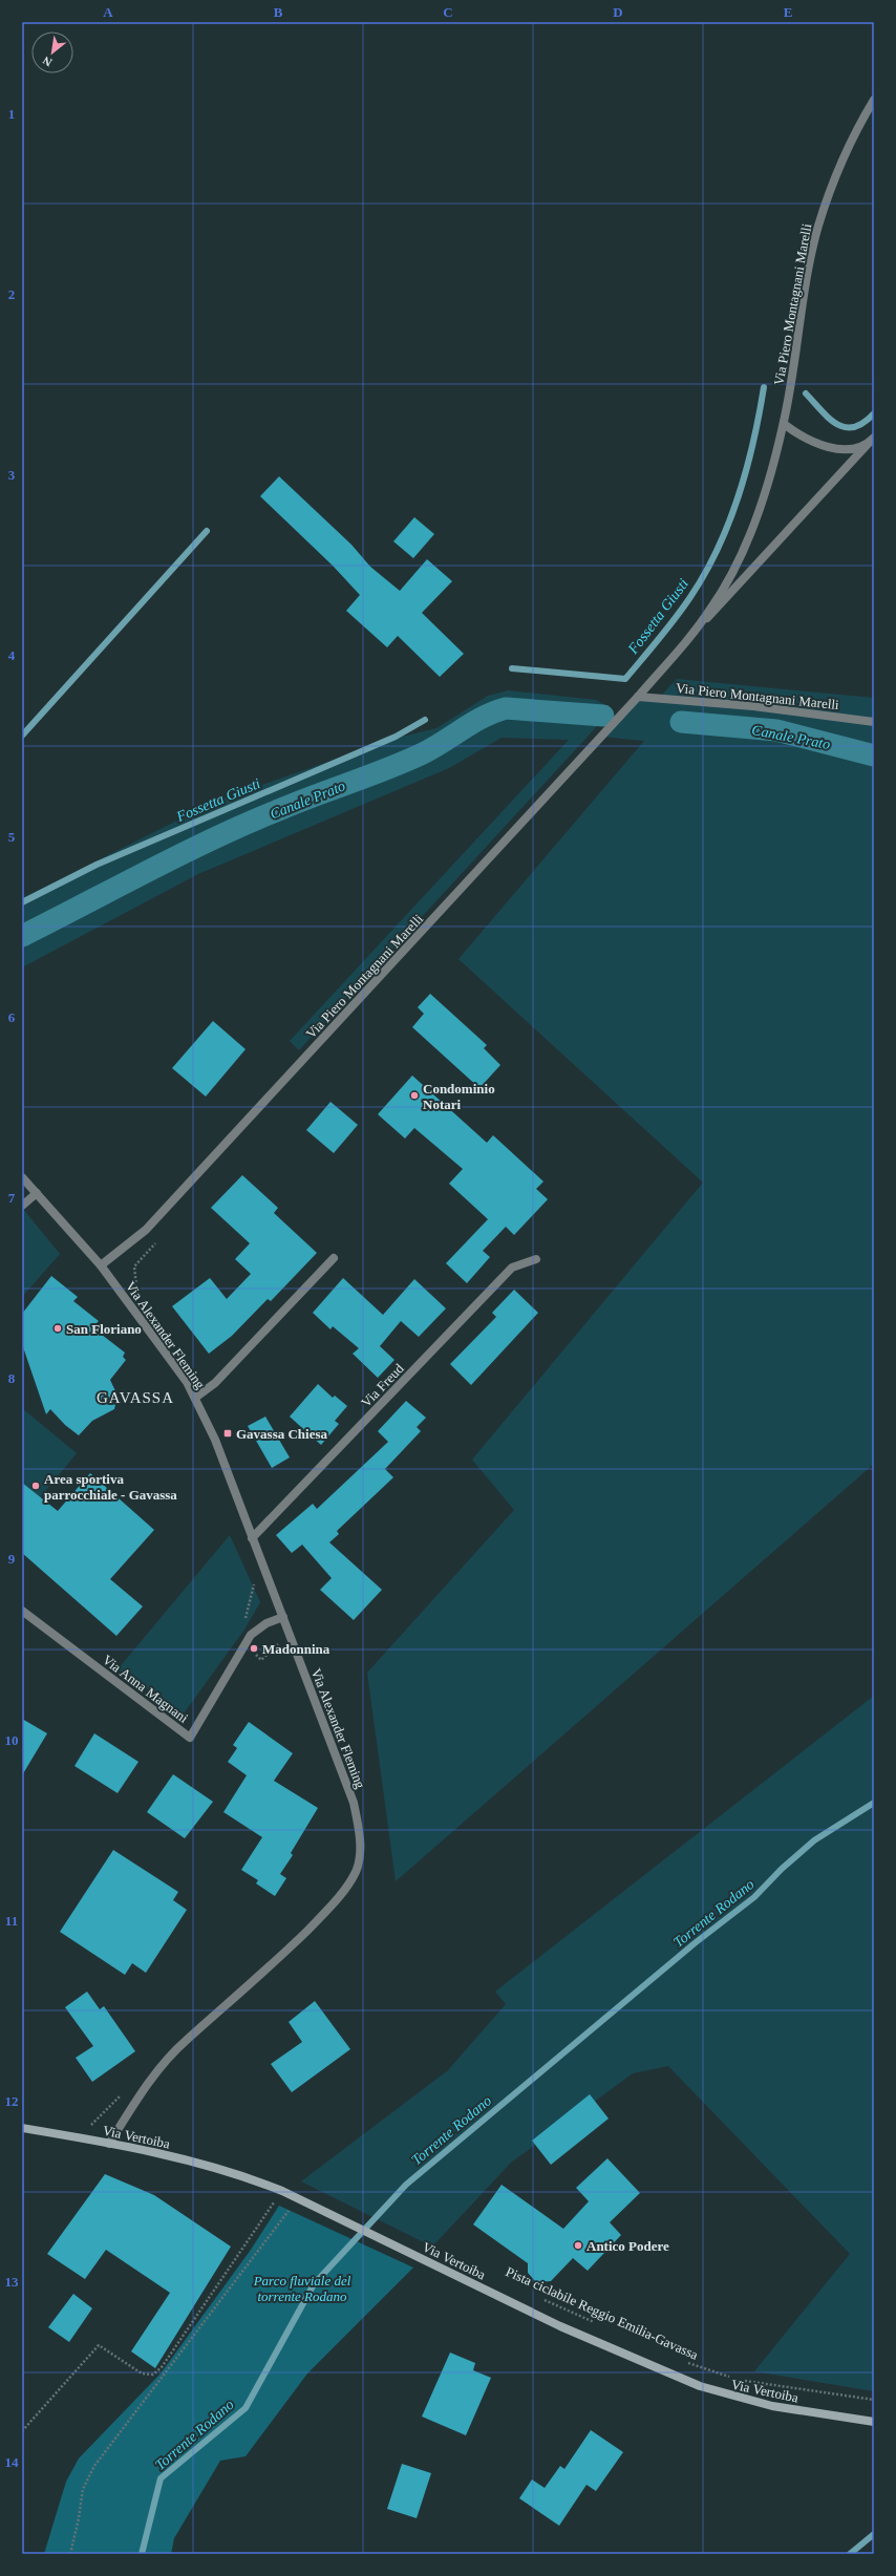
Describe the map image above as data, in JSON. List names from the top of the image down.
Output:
{
  "streets": {
    "main road": ["Via Vertoiba"],
    "street": [
      "Via Piero Montagnani Marelli",
      "Via Alexander Fleming",
      "Via Freud",
      "Via Anna Magnani"
    ],
    "path": ["Pista ciclabile Reggio Emilia-Gavassa"]
  },
  "crossings": [
    ["Via Piero Montagnani Marelli", "Via Alexander Fleming"],
    ["Via Alexander Fleming", "Via Freud"],
    ["Via Alexander Fleming", "Via Anna Magnani"],
    ["Via Alexander Fleming", "Via Vertoiba"]
  ],
  "districts": ["GAVASSA"],
  "water": ["Fossetta Giusti", "Canale Prato", "Torrente Rodano"],
  "parks": ["Parco fluviale del torrente Rodano"],
  "places": {
    "other": [
      "Condominio Notari",
      "San Floriano",
      "Area sportiva parrocchiale - Gavassa",
      "Madonnina",
      "Antico Podere"
    ],
    "transit": ["Gavassa Chiesa"]
  },
  "north": "bottom left",
  "grid": {
    "columns": [
      "A",
      "B",
      "C",
      "D",
      "E"
    ],
    "rows": [
      "1",
      "2",
      "3",
      "4",
      "5",
      "6",
      "7",
      "8",
      "9",
      "10",
      "11",
      "12",
      "13",
      "14"
    ]
  }
}
